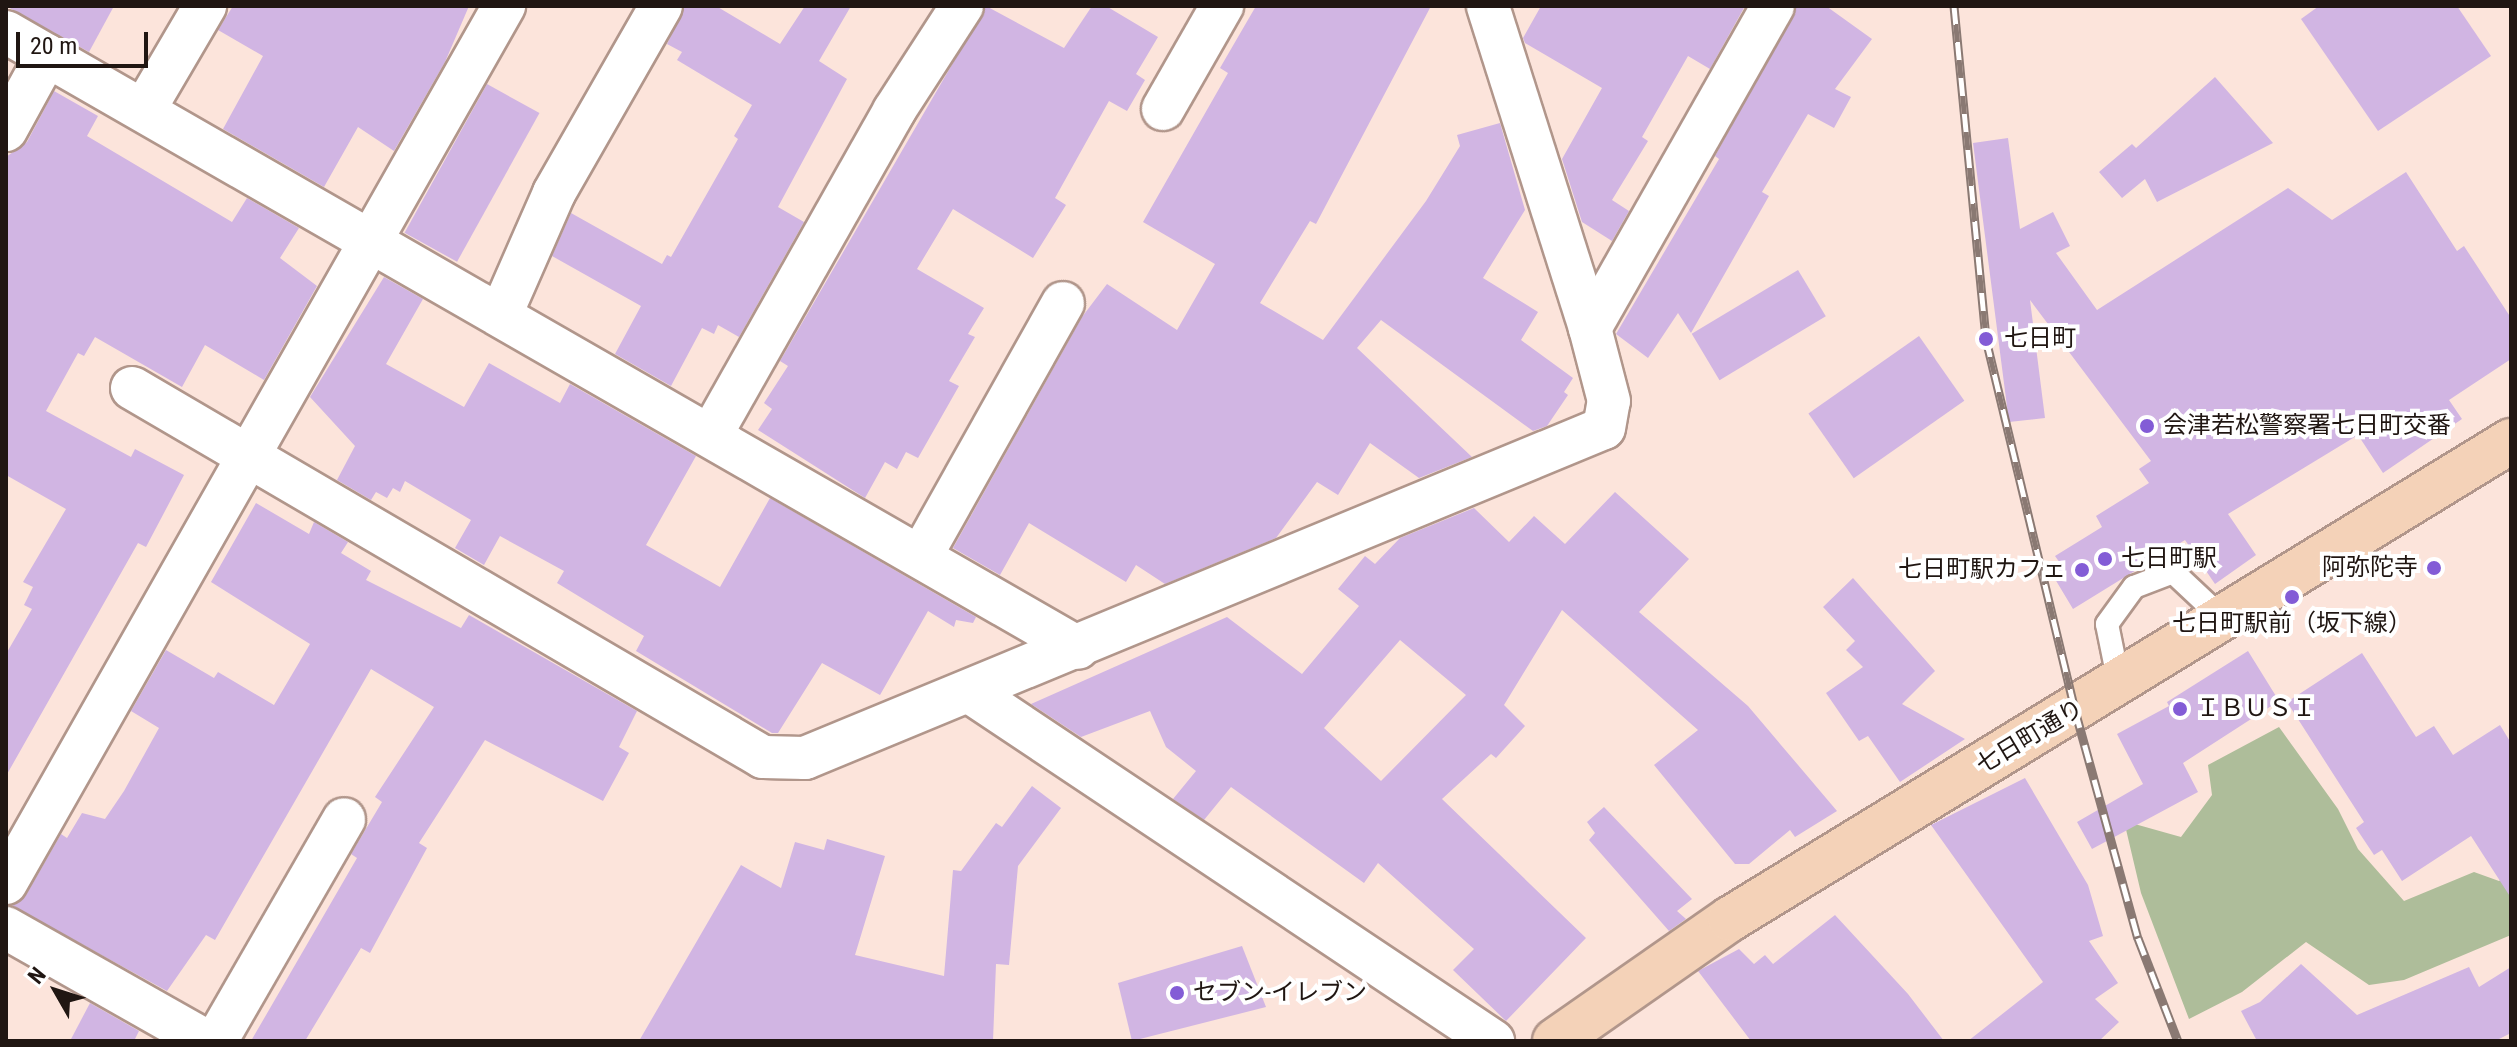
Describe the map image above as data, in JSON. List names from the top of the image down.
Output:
{
  "streets": {
    "highway": ["七日町通り"]
  },
  "places": [
    "七日町",
    "会津若松警察署七日町交番",
    "七日町駅",
    "阿弥陀寺",
    "七日町駅カフェ",
    "七日町駅前（坂下線）",
    "ＩＢＵＳＩ",
    "セブン-イレブン"
  ],
  "scale_bar": "20 m",
  "north": "top left"
}
